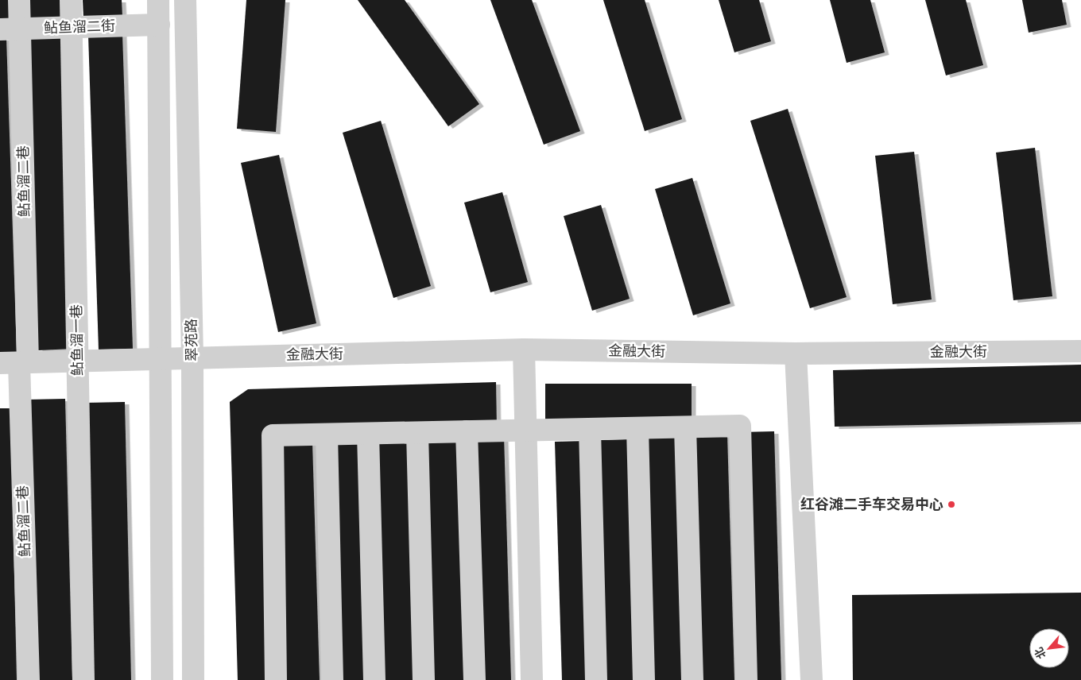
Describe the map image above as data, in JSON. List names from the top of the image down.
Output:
{
  "streets": {
    "street": [
      "鲇鱼溜二街",
      "鲇鱼溜二巷",
      "鲇鱼溜一巷",
      "翠苑路",
      "金融大街"
    ]
  },
  "crossings": [
    ["鲇鱼溜二街", "鲇鱼溜二巷"],
    ["鲇鱼溜二街", "鲇鱼溜一巷"],
    ["鲇鱼溜二巷", "金融大街"],
    ["鲇鱼溜一巷", "金融大街"],
    ["翠苑路", "金融大街"]
  ],
  "places": ["红谷滩二手车交易中心"],
  "north": "bottom left"
}
